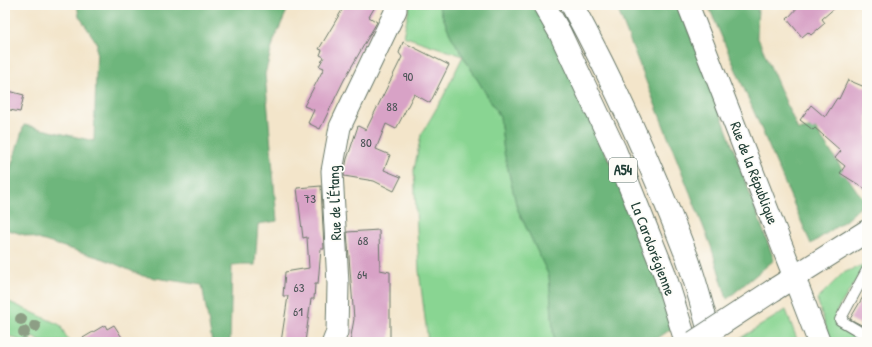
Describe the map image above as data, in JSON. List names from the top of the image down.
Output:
{
  "streets": {
    "main road": ["A54", "Rue de la République", "La Carolorégienne"],
    "street": ["Rue de l'Étang"]
  },
  "house_numbers": [
    "90",
    "88",
    "80",
    "73",
    "68",
    "64",
    "63",
    "61"
  ]
}
